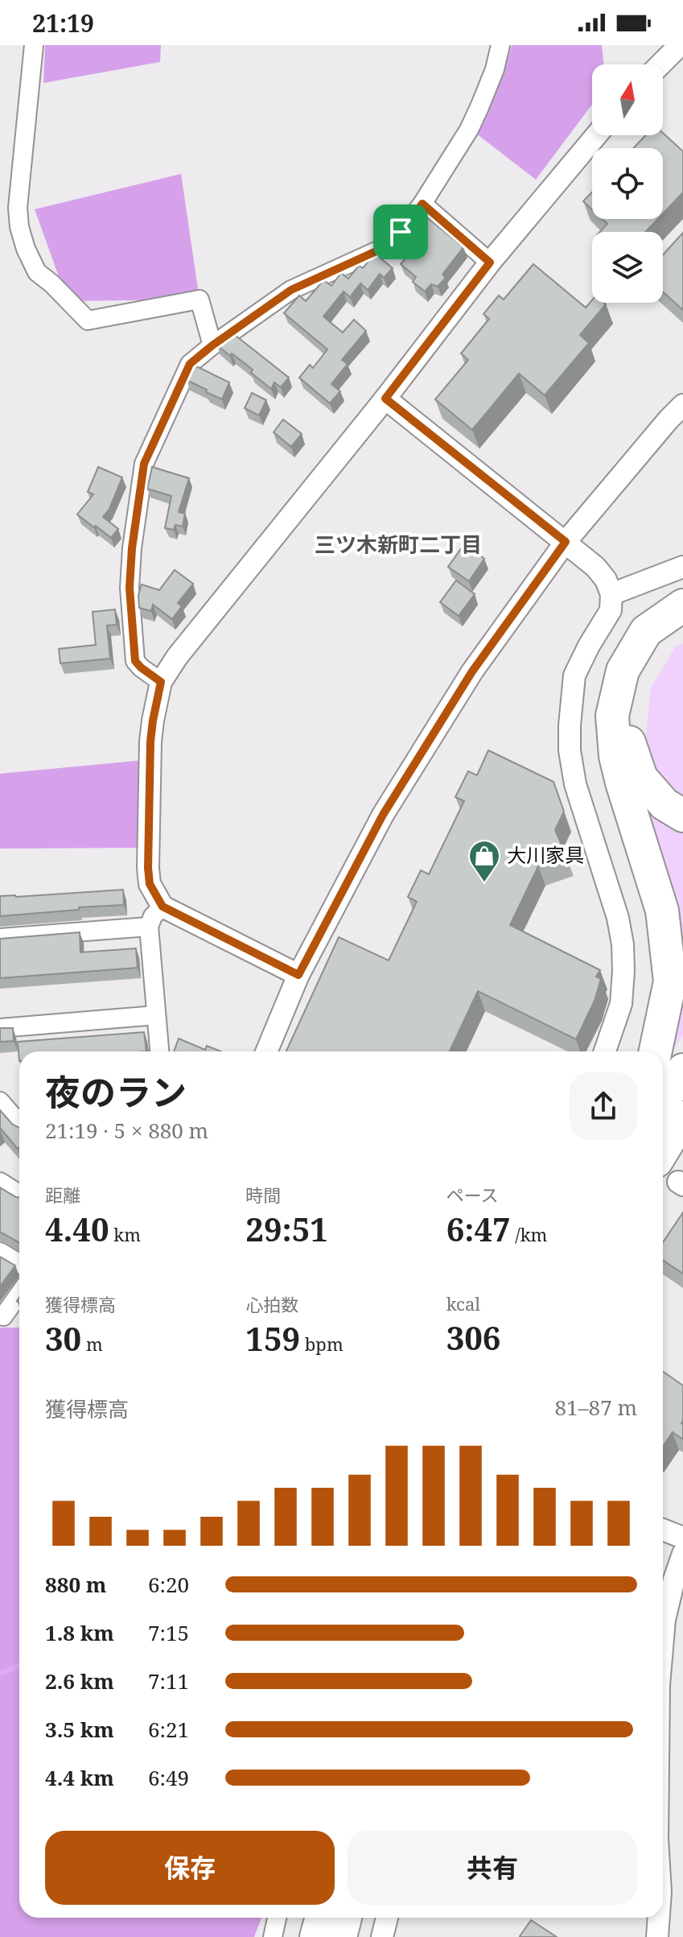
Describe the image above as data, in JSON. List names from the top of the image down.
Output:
{
  "districts": ["三ツ木新町二丁目"],
  "places": {
    "shop": ["大川家具"]
  },
  "north": "top",
  "page": {
    "status": "21:19",
    "heading": ["夜のラン", "21:19 · 5 × 880 m"],
    "stats": [
      ["距離", "4.40 km"],
      ["時間", "29:51"],
      ["ペース", "6:47 /km"],
      ["獲得標高", "30 m"],
      ["心拍数", "159 bpm"],
      ["kcal", "306"]
    ],
    "chart": ["獲得標高", "81–87 m"],
    "list": [
      {
        "name": "880 m",
        "note": "6:20"
      },
      {
        "name": "1.8 km",
        "note": "7:15"
      },
      {
        "name": "2.6 km",
        "note": "7:11"
      },
      {
        "name": "3.5 km",
        "note": "6:21"
      },
      {
        "name": "4.4 km",
        "note": "6:49"
      }
    ],
    "buttons": ["保存", "共有"]
  }
}
